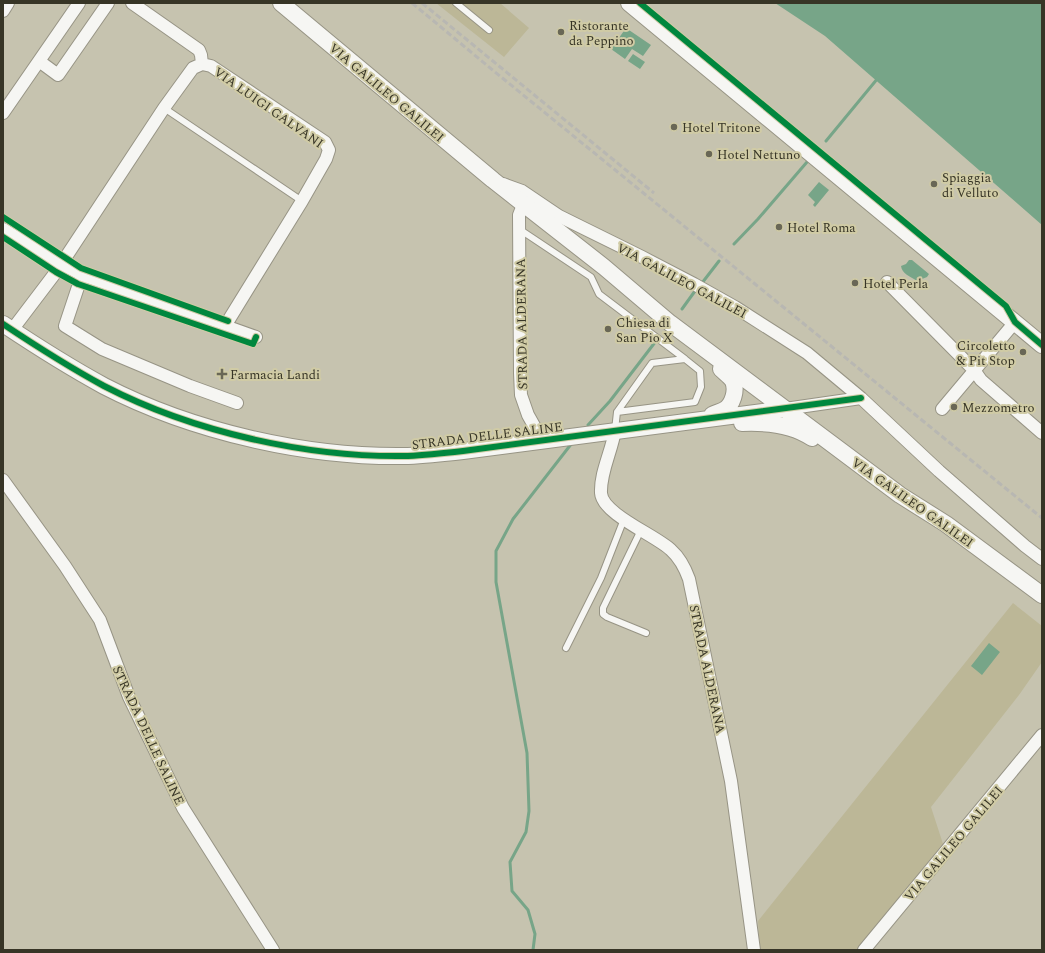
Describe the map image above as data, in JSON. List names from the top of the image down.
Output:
{
  "streets": {
    "street": [
      "VIA GALILEO GALILEI",
      "VIA LUIGI GALVANI",
      "STRADA ALDERANA",
      "STRADA DELLE SALINE"
    ]
  },
  "crossings": [
    ["VIA GALILEO GALILEI", "STRADA ALDERANA"],
    ["VIA GALILEO GALILEI", "STRADA DELLE SALINE"],
    ["VIA LUIGI GALVANI", "STRADA DELLE SALINE"],
    ["STRADA ALDERANA", "STRADA DELLE SALINE"]
  ],
  "places": {
    "other": [
      "Ristorante da Peppino",
      "Hotel Tritone",
      "Hotel Nettuno",
      "Spiaggia di Velluto",
      "Hotel Roma",
      "Hotel Perla",
      "Chiesa di San Pio X",
      "Circoletto & Pit Stop",
      "Mezzometro"
    ],
    "health": ["Farmacia Landi"]
  }
}
